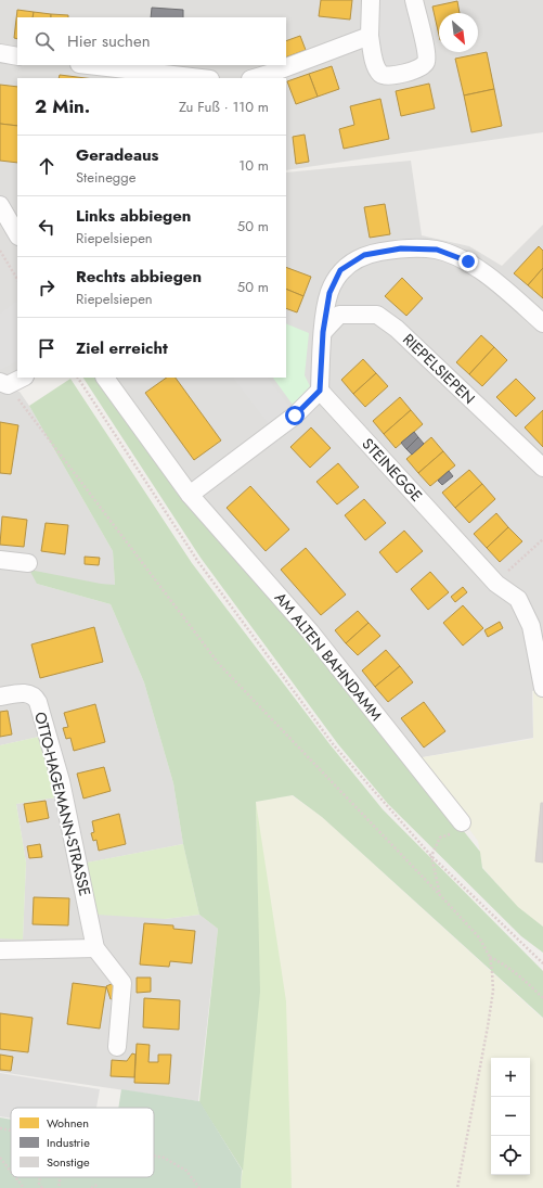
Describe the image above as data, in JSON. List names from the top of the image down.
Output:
{
  "streets": {
    "street": [
      "RIEPELSIEPEN",
      "STEINEGGE",
      "AM ALTEN BAHNDAMM",
      "OTTO-HAGEMANN-STRASSE"
    ]
  },
  "legend": ["Wohnen", "Industrie", "Sonstige"],
  "north": "bottom right",
  "page": {
    "search": "Hier suchen",
    "heading": ["2 Min.", "Zu Fuß · 110 m"],
    "list": [
      ["Geradeaus", "Steinegge", "10 m"],
      ["Links abbiegen", "Riepelsiepen", "50 m"],
      ["Rechts abbiegen", "Riepelsiepen", "50 m"],
      "Ziel erreicht"
    ],
    "map_buttons": ["+", "−"]
  }
}
